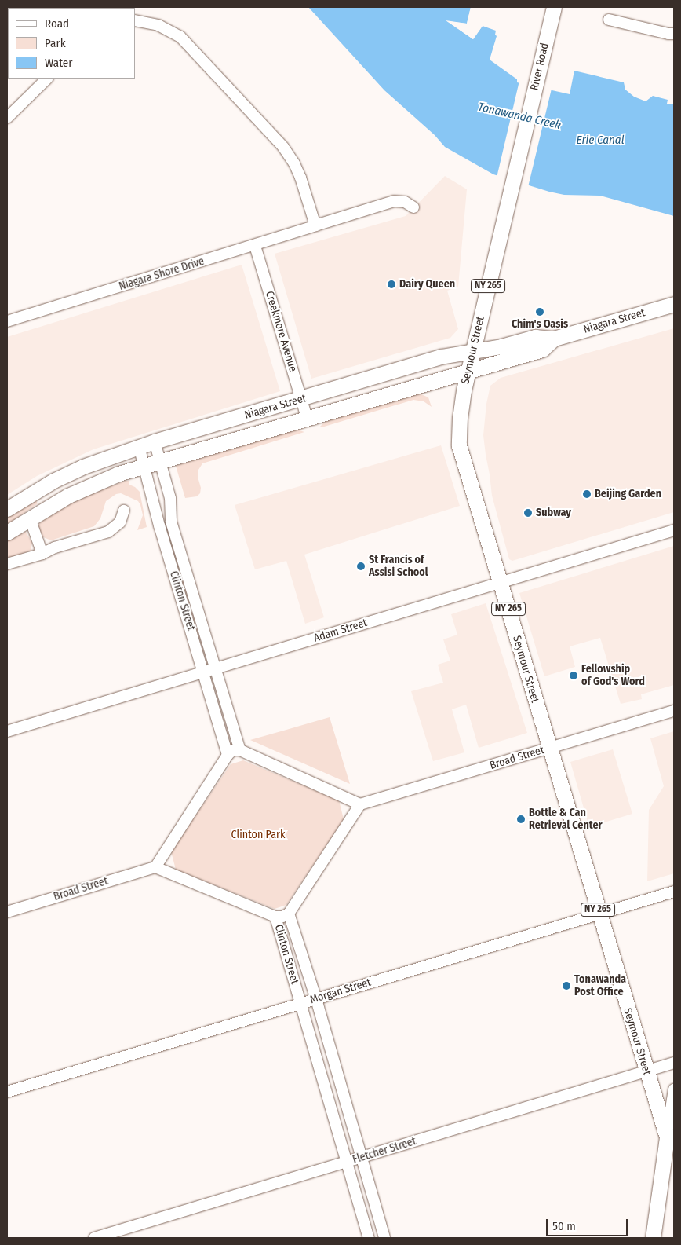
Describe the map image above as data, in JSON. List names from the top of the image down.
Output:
{
  "streets": {
    "main road": [
      "River Road",
      "NY 265",
      "Niagara Street",
      "Seymour Street"
    ],
    "street": [
      "Niagara Shore Drive",
      "Creekmore Avenue",
      "Clinton Street",
      "Adam Street",
      "Broad Street",
      "Morgan Street",
      "Fletcher Street"
    ]
  },
  "crossings": [
    ["River Road", "Seymour Street"],
    ["Niagara Shore Drive", "Creekmore Avenue"],
    ["NY 265", "Seymour Street"],
    ["Niagara Street", "Creekmore Avenue"],
    ["Niagara Street", "Seymour Street"],
    ["Niagara Street", "Clinton Street"],
    ["Seymour Street", "Adam Street"],
    ["Seymour Street", "Broad Street"],
    ["Seymour Street", "Morgan Street"],
    ["Seymour Street", "Fletcher Street"],
    ["Clinton Street", "Adam Street"],
    ["Clinton Street", "Morgan Street"],
    ["Clinton Street", "Fletcher Street"]
  ],
  "water": ["Tonawanda Creek", "Erie Canal"],
  "parks": ["Clinton Park"],
  "places": [
    "Dairy Queen",
    "Chim's Oasis",
    "Beijing Garden",
    "Subway",
    "St Francis of Assisi School",
    "Fellowship of God's Word",
    "Bottle & Can Retrieval Center",
    "Tonawanda Post Office"
  ],
  "legend": ["Road", "Park", "Water"],
  "scale_bar": "50 m"
}
